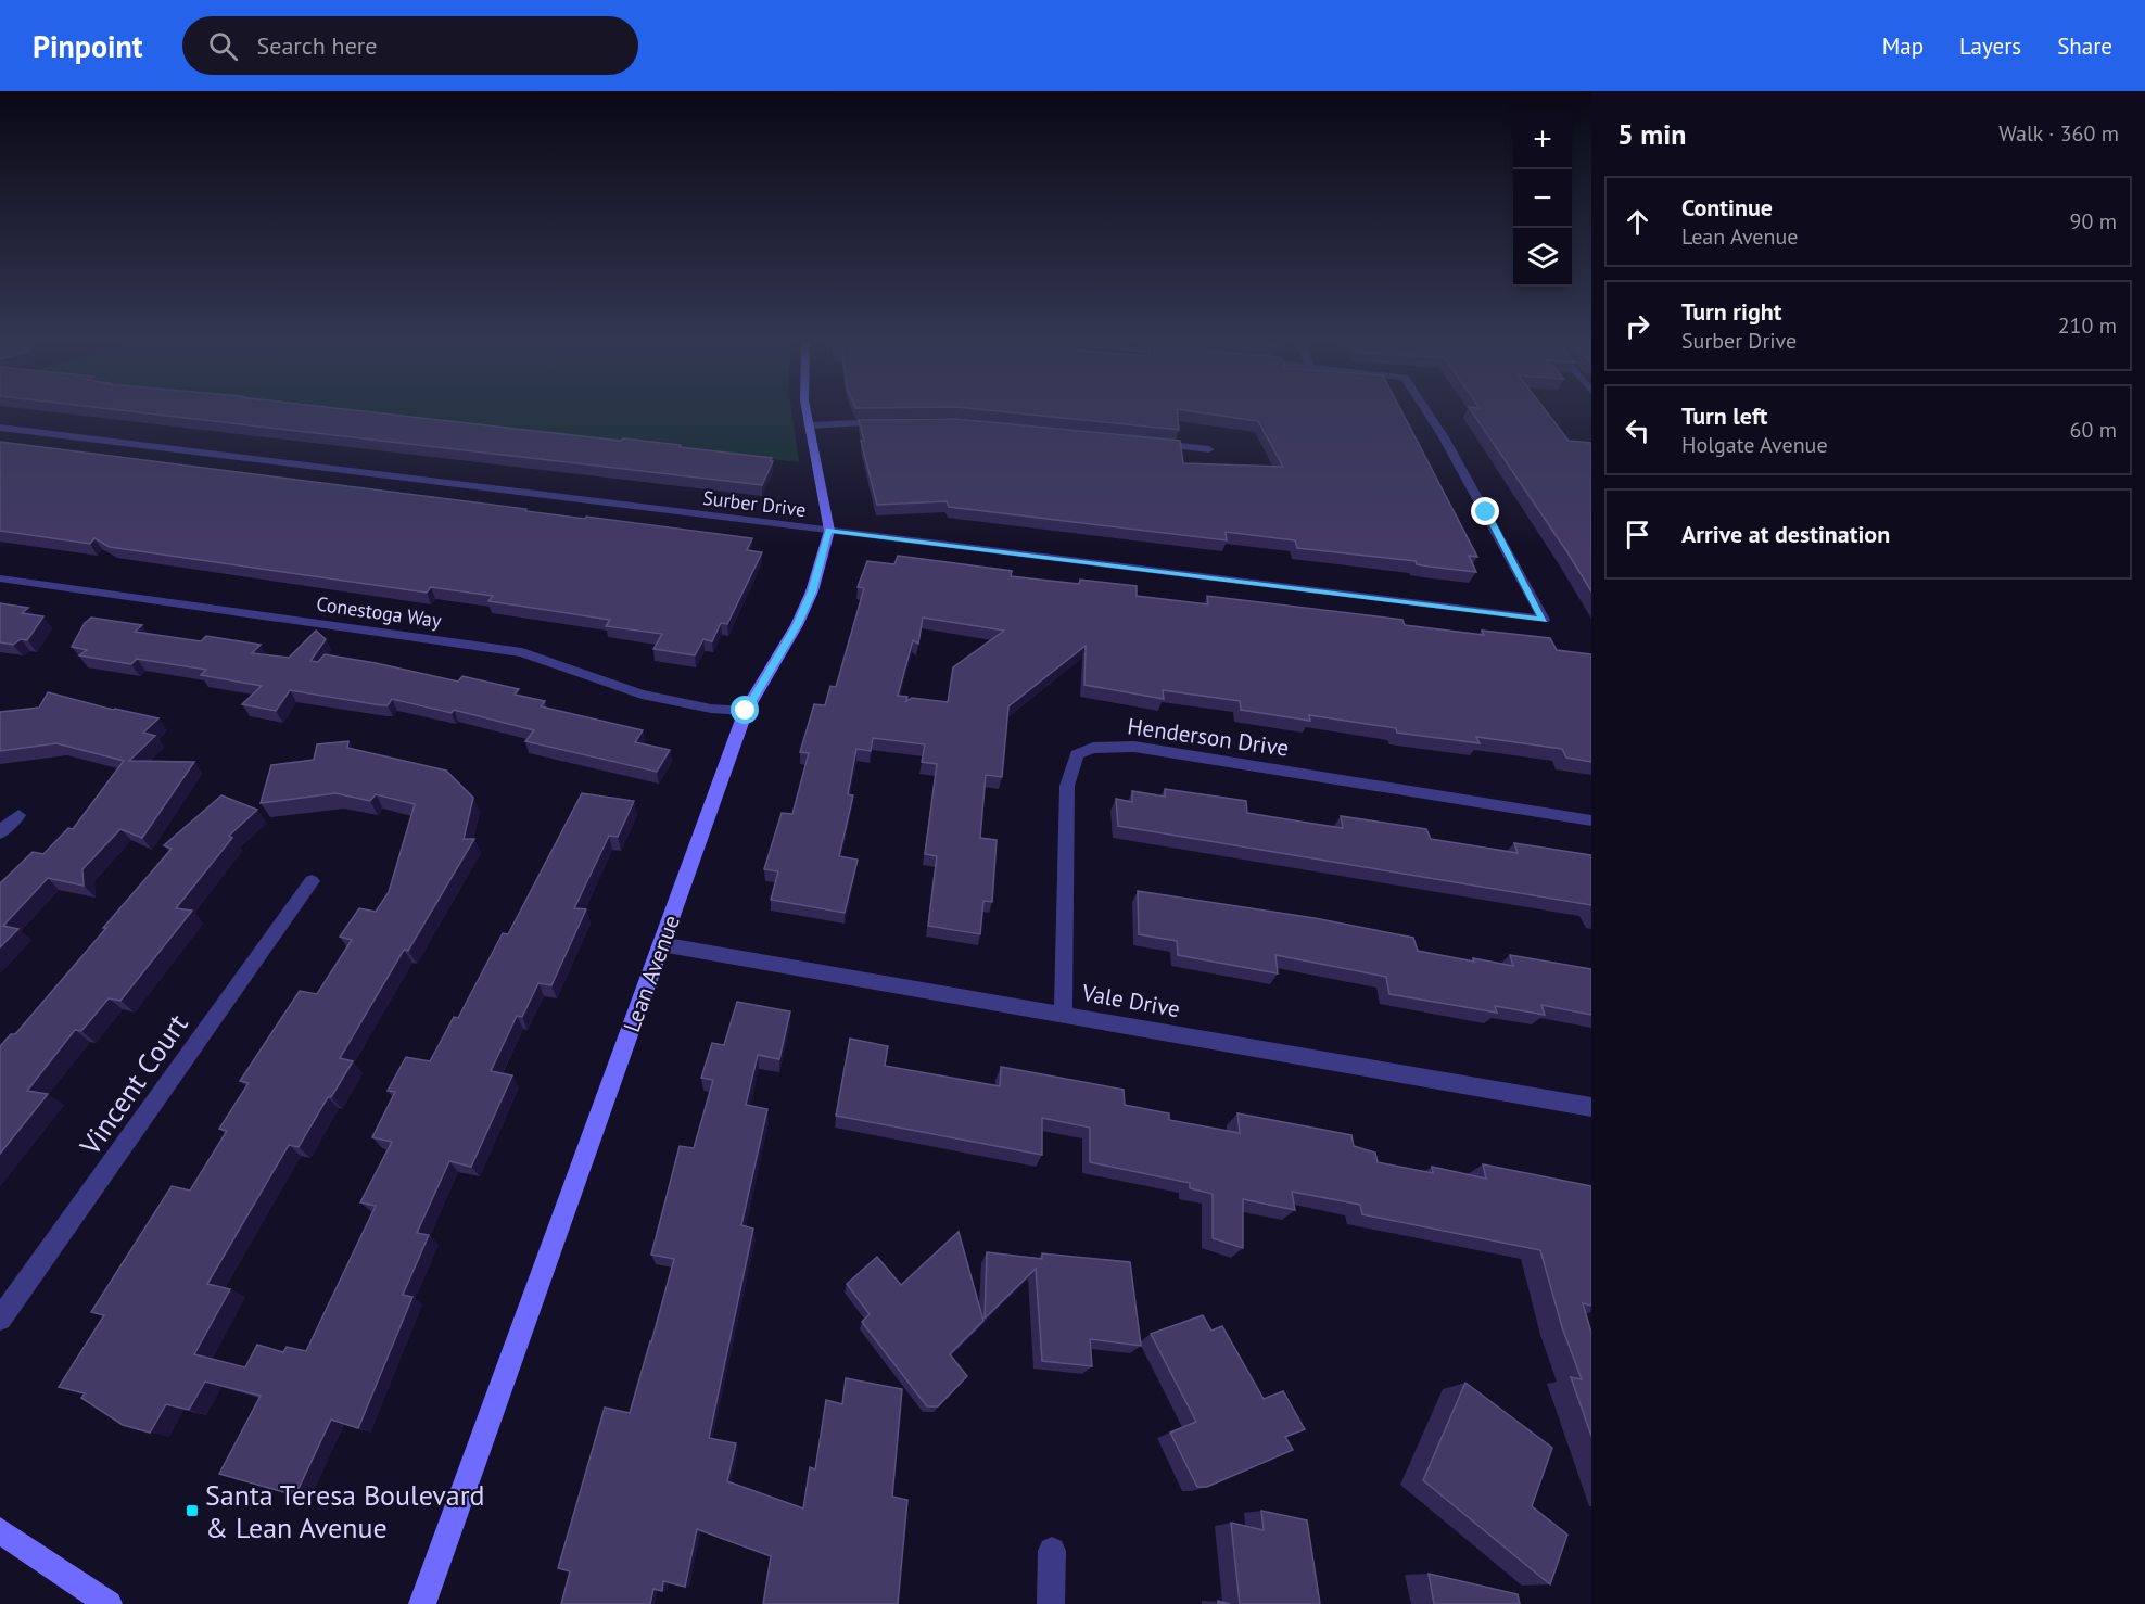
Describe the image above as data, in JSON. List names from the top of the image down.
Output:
{
  "streets": {
    "street": [
      "Surber Drive",
      "Conestoga Way",
      "Henderson Drive",
      "Lean Avenue",
      "Vale Drive",
      "Vincent Court"
    ]
  },
  "crossings": [
    ["Surber Drive", "Lean Avenue"],
    ["Conestoga Way", "Lean Avenue"],
    ["Henderson Drive", "Vale Drive"],
    ["Lean Avenue", "Vale Drive"]
  ],
  "places": {
    "transit": ["Santa Teresa Boulevard & Lean Avenue"]
  },
  "page": {
    "header": "Pinpoint",
    "search": "Search here",
    "nav": ["Map", "Layers", "Share"],
    "heading": ["5 min", "Walk · 360 m"],
    "map_buttons": ["+", "−"],
    "list": [
      ["Continue", "Lean Avenue", "90 m"],
      ["Turn right", "Surber Drive", "210 m"],
      ["Turn left", "Holgate Avenue", "60 m"],
      "Arrive at destination"
    ]
  }
}
